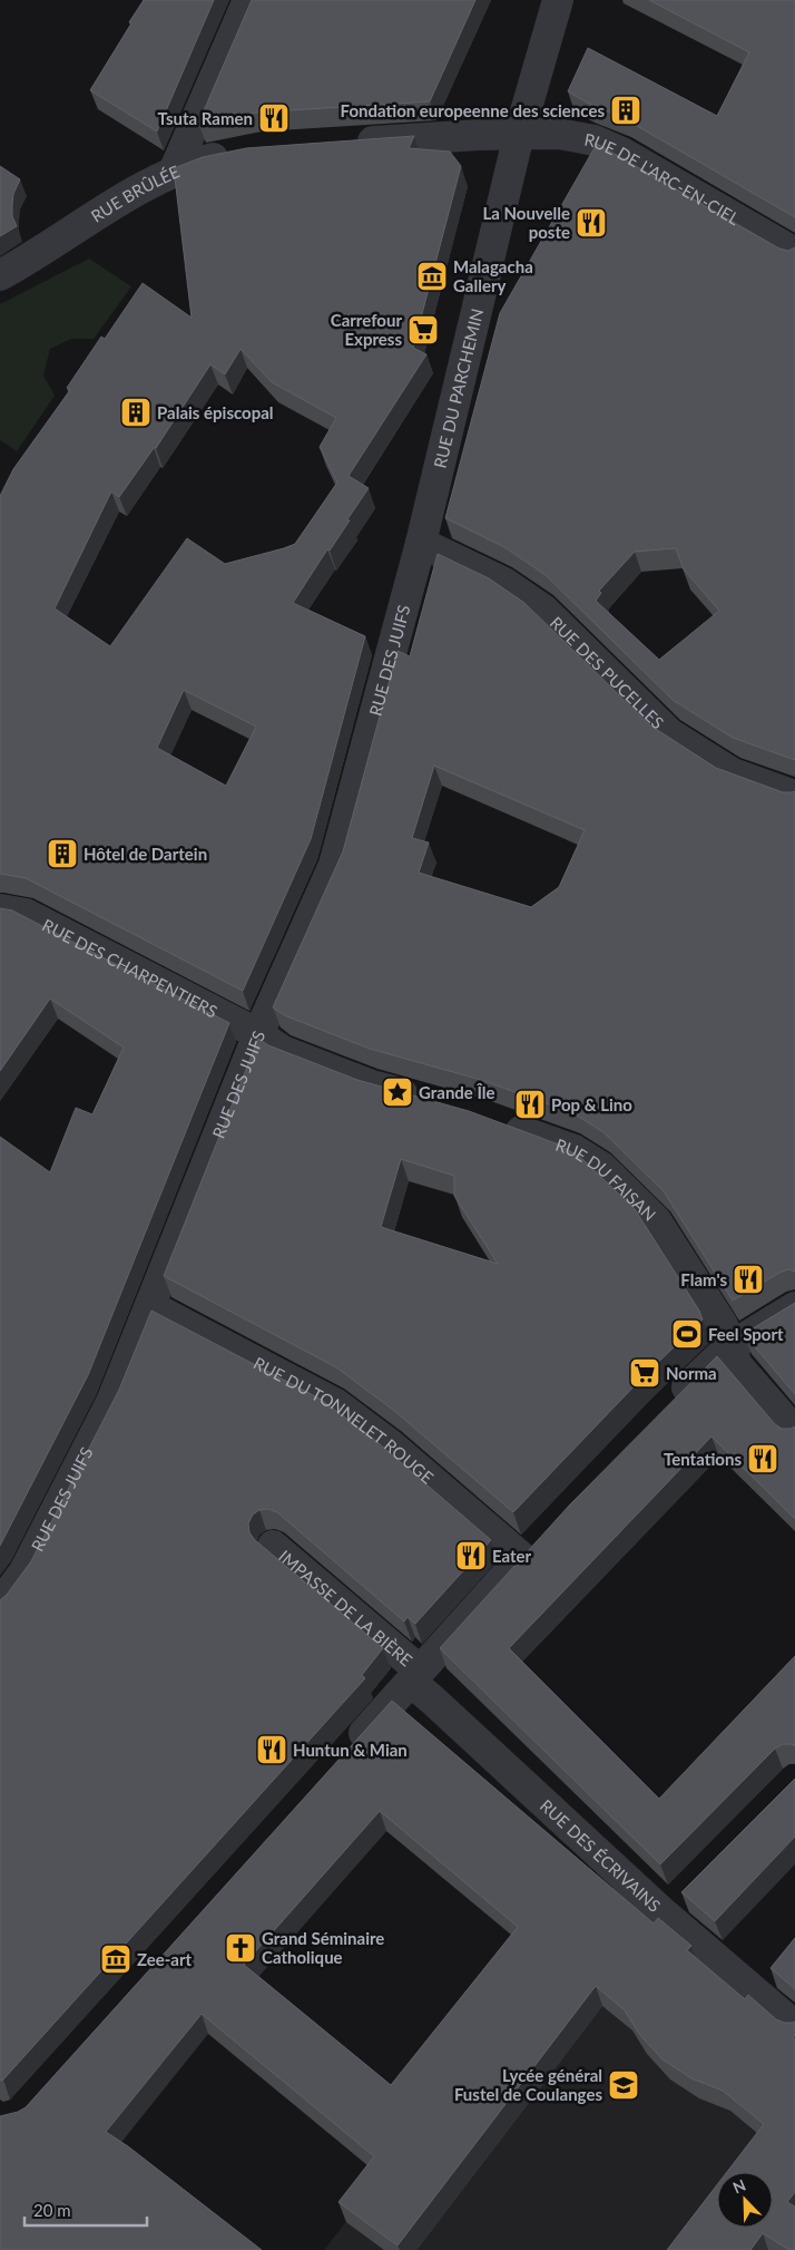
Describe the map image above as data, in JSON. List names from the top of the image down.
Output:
{
  "streets": {
    "street": [
      "RUE DE L'ARC-EN-CIEL",
      "RUE BRÛLÉE",
      "RUE DU PARCHEMIN",
      "RUE DES JUIFS",
      "RUE DES PUCELLES",
      "RUE DES CHARPENTIERS",
      "RUE DU FAISAN",
      "RUE DU TONNELET ROUGE",
      "IMPASSE DE LA BIÈRE",
      "RUE DES ÉCRIVAINS"
    ]
  },
  "crossings": [
    ["RUE DE L'ARC-EN-CIEL", "RUE DU PARCHEMIN"],
    ["RUE DU PARCHEMIN", "RUE DES JUIFS"],
    ["RUE DU PARCHEMIN", "RUE DES PUCELLES"],
    ["RUE DES JUIFS", "RUE DES PUCELLES"],
    ["RUE DES JUIFS", "RUE DES CHARPENTIERS"],
    ["RUE DES JUIFS", "RUE DU TONNELET ROUGE"],
    ["IMPASSE DE LA BIÈRE", "RUE DES ÉCRIVAINS"]
  ],
  "places": {
    "building": ["Fondation europeenne des sciences", "Palais épiscopal", "Hôtel de Dartein"],
    "restaurant": [
      "Tsuta Ramen",
      "La Nouvelle poste",
      "Pop & Lino",
      "Flam's",
      "Tentations",
      "Eater",
      "Huntun & Mian"
    ],
    "museum": ["Malagacha Gallery", "Zee-art"],
    "supermarket": ["Carrefour Express", "Norma"],
    "place": ["Grande Île"],
    "sports": ["Feel Sport"],
    "church": ["Grand Séminaire Catholique"],
    "school or university": ["Lycée général Fustel de Coulanges"]
  },
  "scale_bar": "20 m",
  "north": "top left"
}
